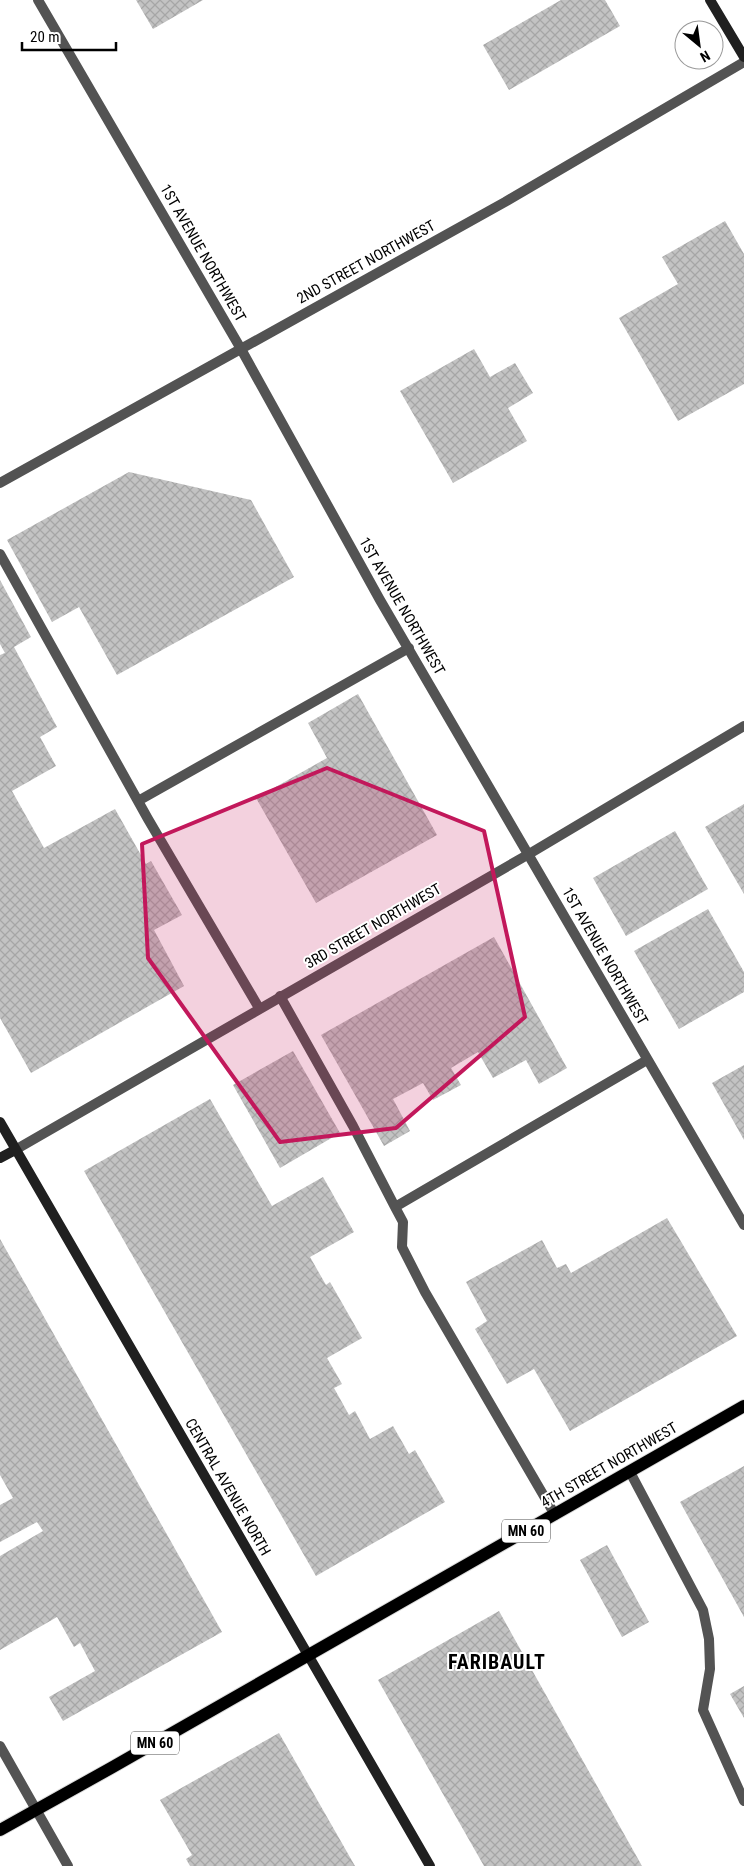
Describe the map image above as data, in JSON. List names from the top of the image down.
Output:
{
  "streets": {
    "main road": ["4TH STREET NORTHWEST", "MN 60"],
    "street": [
      "1ST AVENUE NORTHWEST",
      "2ND STREET NORTHWEST",
      "3RD STREET NORTHWEST",
      "CENTRAL AVENUE NORTH"
    ]
  },
  "crossings": [
    ["1ST AVENUE NORTHWEST", "2ND STREET NORTHWEST"],
    ["1ST AVENUE NORTHWEST", "3RD STREET NORTHWEST"],
    ["3RD STREET NORTHWEST", "CENTRAL AVENUE NORTH"],
    ["4TH STREET NORTHWEST", "CENTRAL AVENUE NORTH"],
    ["4TH STREET NORTHWEST", "MN 60"],
    ["CENTRAL AVENUE NORTH", "MN 60"]
  ],
  "districts": ["FARIBAULT"],
  "scale_bar": "20 m",
  "north": "bottom right"
}
